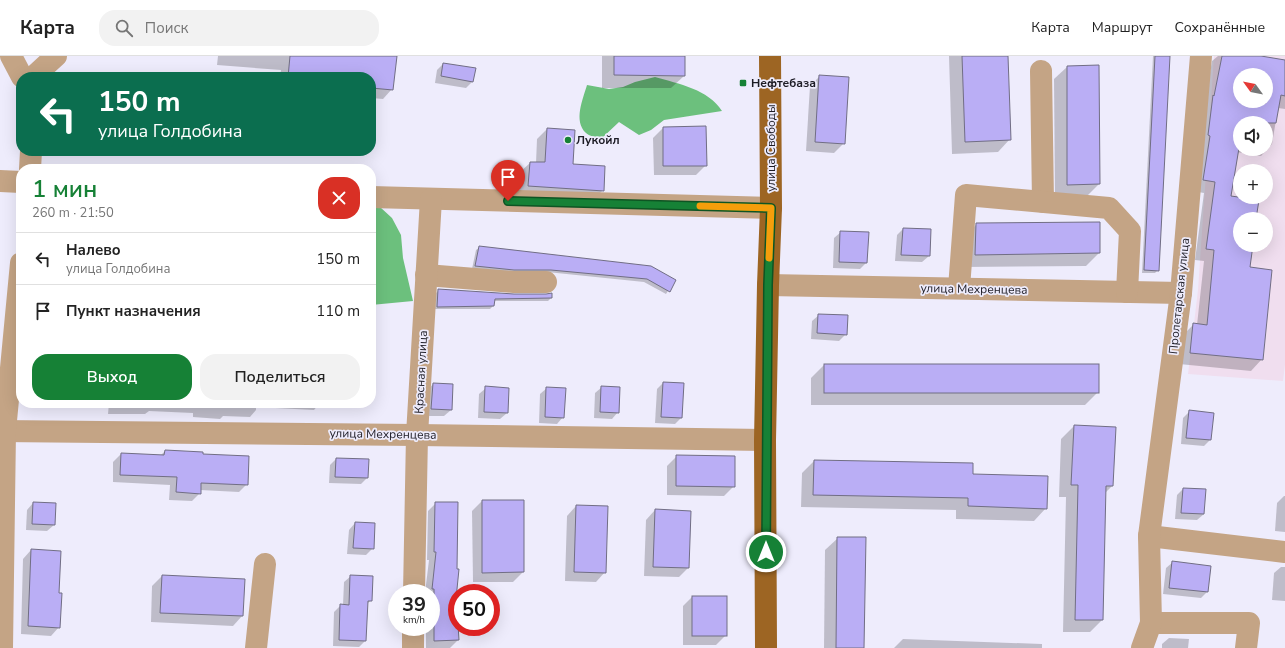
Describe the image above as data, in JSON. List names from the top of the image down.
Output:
{
  "streets": {
    "main road": ["улица Свободы"],
    "street": ["улица Мехренцева", "Пролетарская улица", "Красная улица"]
  },
  "crossings": [
    ["улица Свободы", "улица Мехренцева"],
    ["улица Мехренцева", "Пролетарская улица"],
    ["улица Мехренцева", "Красная улица"]
  ],
  "places": {
    "transit": ["Нефтебаза"],
    "other": ["Лукойл"]
  },
  "north": "top left",
  "page": {
    "header": "Карта",
    "search": "Поиск",
    "nav": ["Карта", "Маршрут", "Сохранённые"],
    "map_buttons": ["+", "−"],
    "turn": ["150 m", "улица Голдобина"],
    "heading": ["1 мин", "260 m · 21:50"],
    "list": [
      {
        "name": "Налево",
        "note": "улица Голдобина",
        "value": "150 m"
      },
      {
        "name": "Пункт назначения",
        "value": "110 m"
      }
    ],
    "buttons": ["Выход", "Поделиться"],
    "speed": "39 km/h",
    "limit": "50"
  }
}
